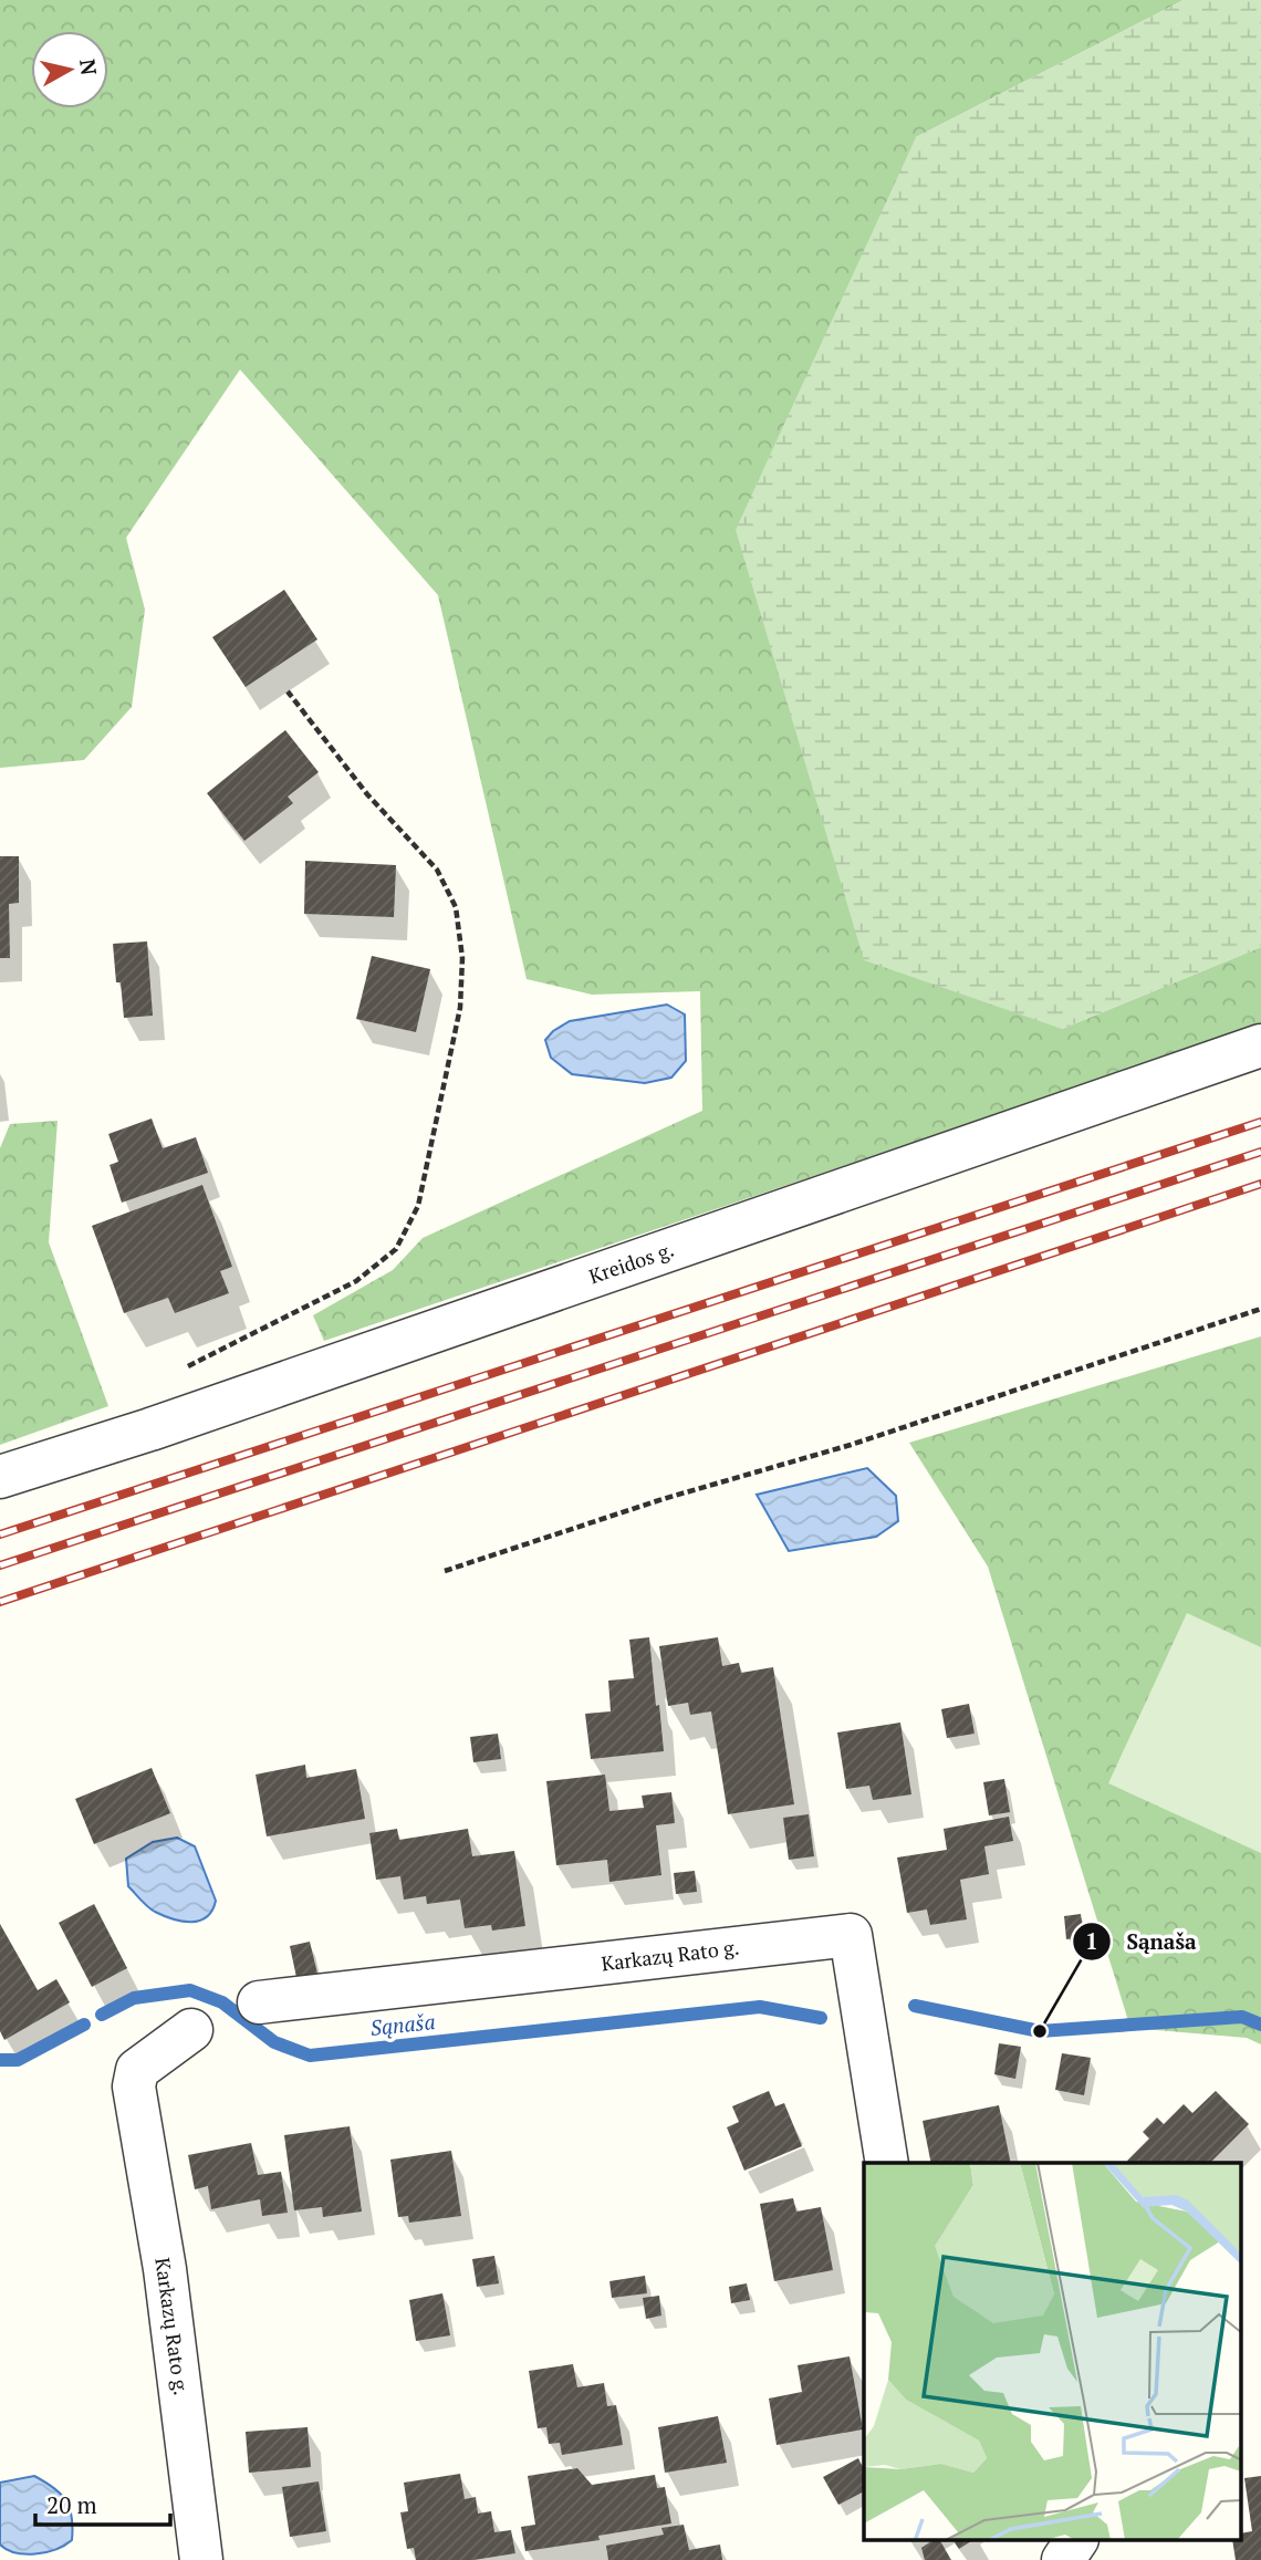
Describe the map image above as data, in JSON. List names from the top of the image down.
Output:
{
  "streets": {
    "street": ["Kreidos g.", "Karkazų Rato g."]
  },
  "water": ["Sąnaša"],
  "places": ["Sąnaša"],
  "scale_bar": "20 m",
  "north": "right"
}
